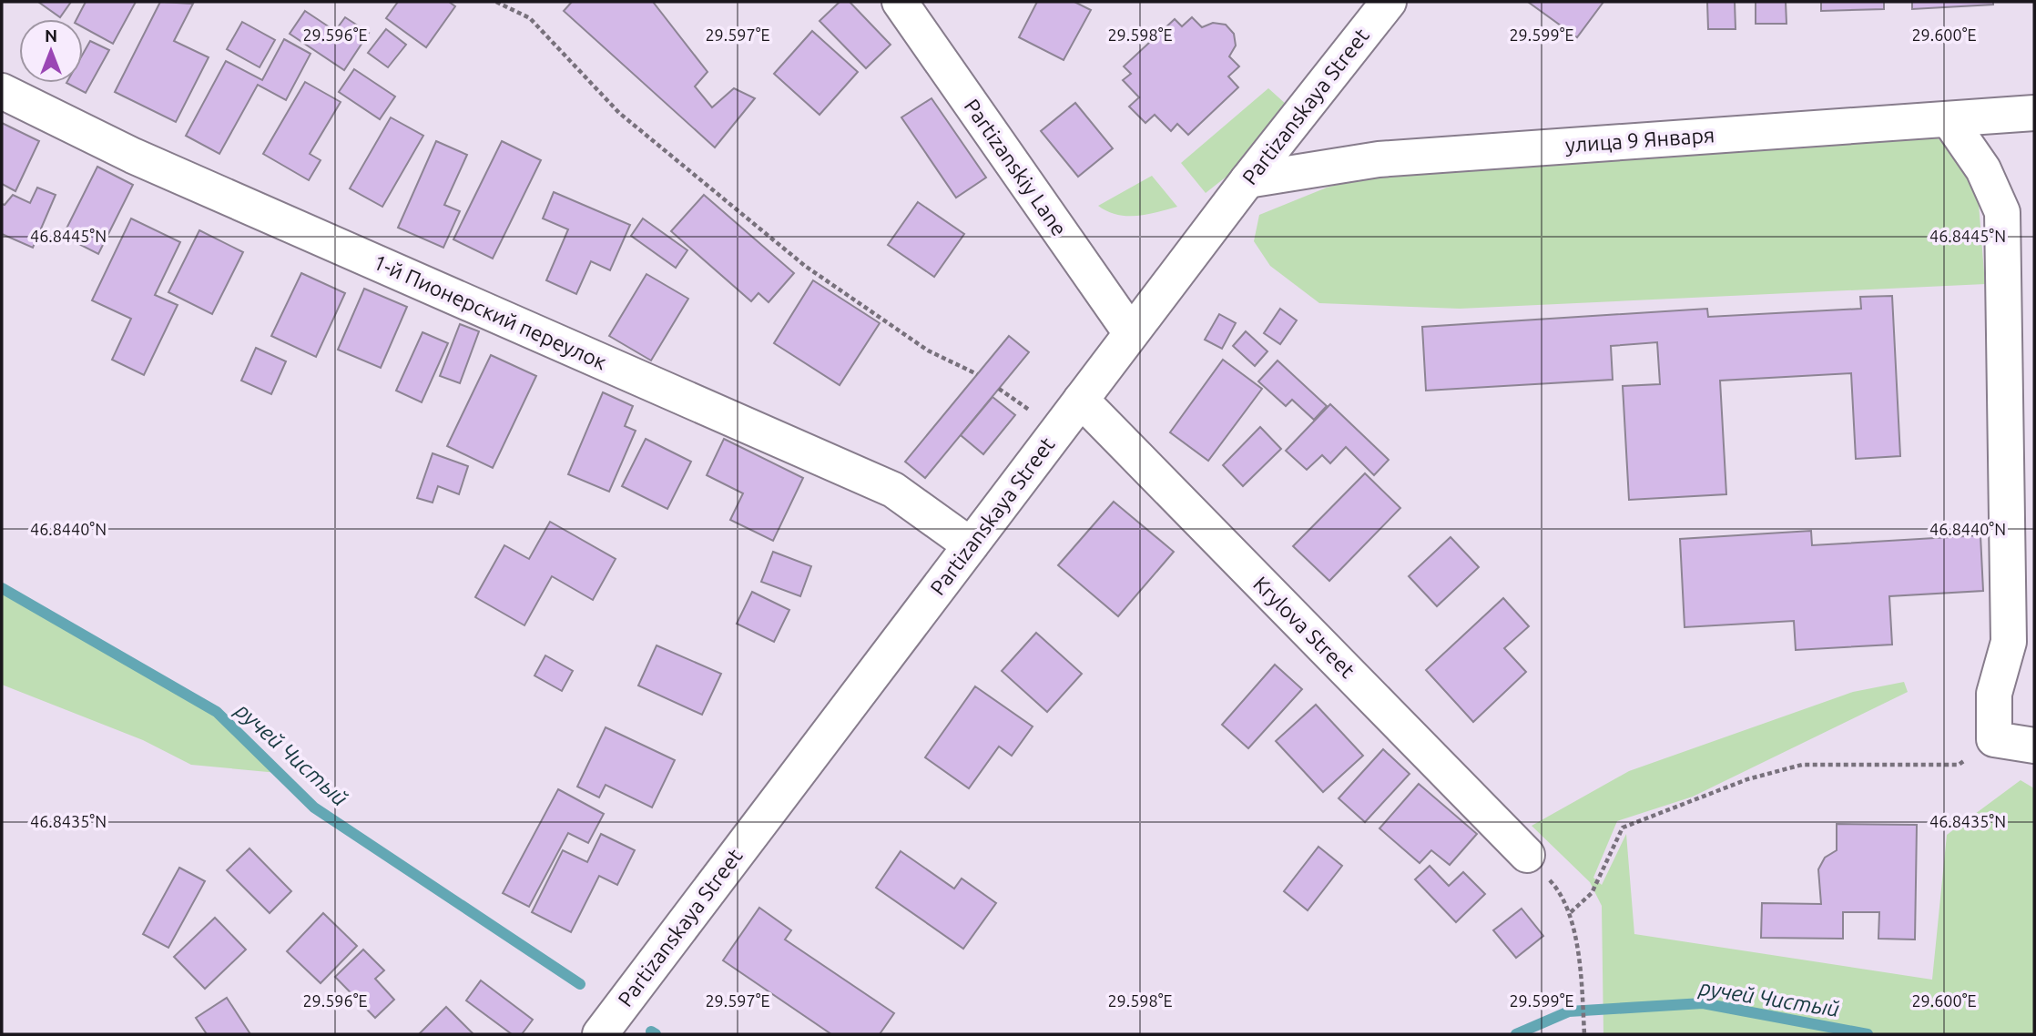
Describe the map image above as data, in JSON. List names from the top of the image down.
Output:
{
  "streets": {
    "street": [
      "Partizanskaya Street",
      "улица 9 Января",
      "Partizanskiy Lane",
      "1-й Пионерский переулок",
      "Krylova Street"
    ]
  },
  "crossings": [
    ["Partizanskaya Street", "улица 9 Января"],
    ["Partizanskaya Street", "Partizanskiy Lane"],
    ["Partizanskaya Street", "1-й Пионерский переулок"],
    ["Partizanskaya Street", "Krylova Street"]
  ],
  "water": ["ручей Чистый"],
  "north": "top",
  "coordinates": [
    "29.596°E",
    "29.597°E",
    "29.598°E",
    "29.599°E",
    "29.600°E",
    "46.8445°N",
    "46.8440°N",
    "46.8435°N"
  ]
}
